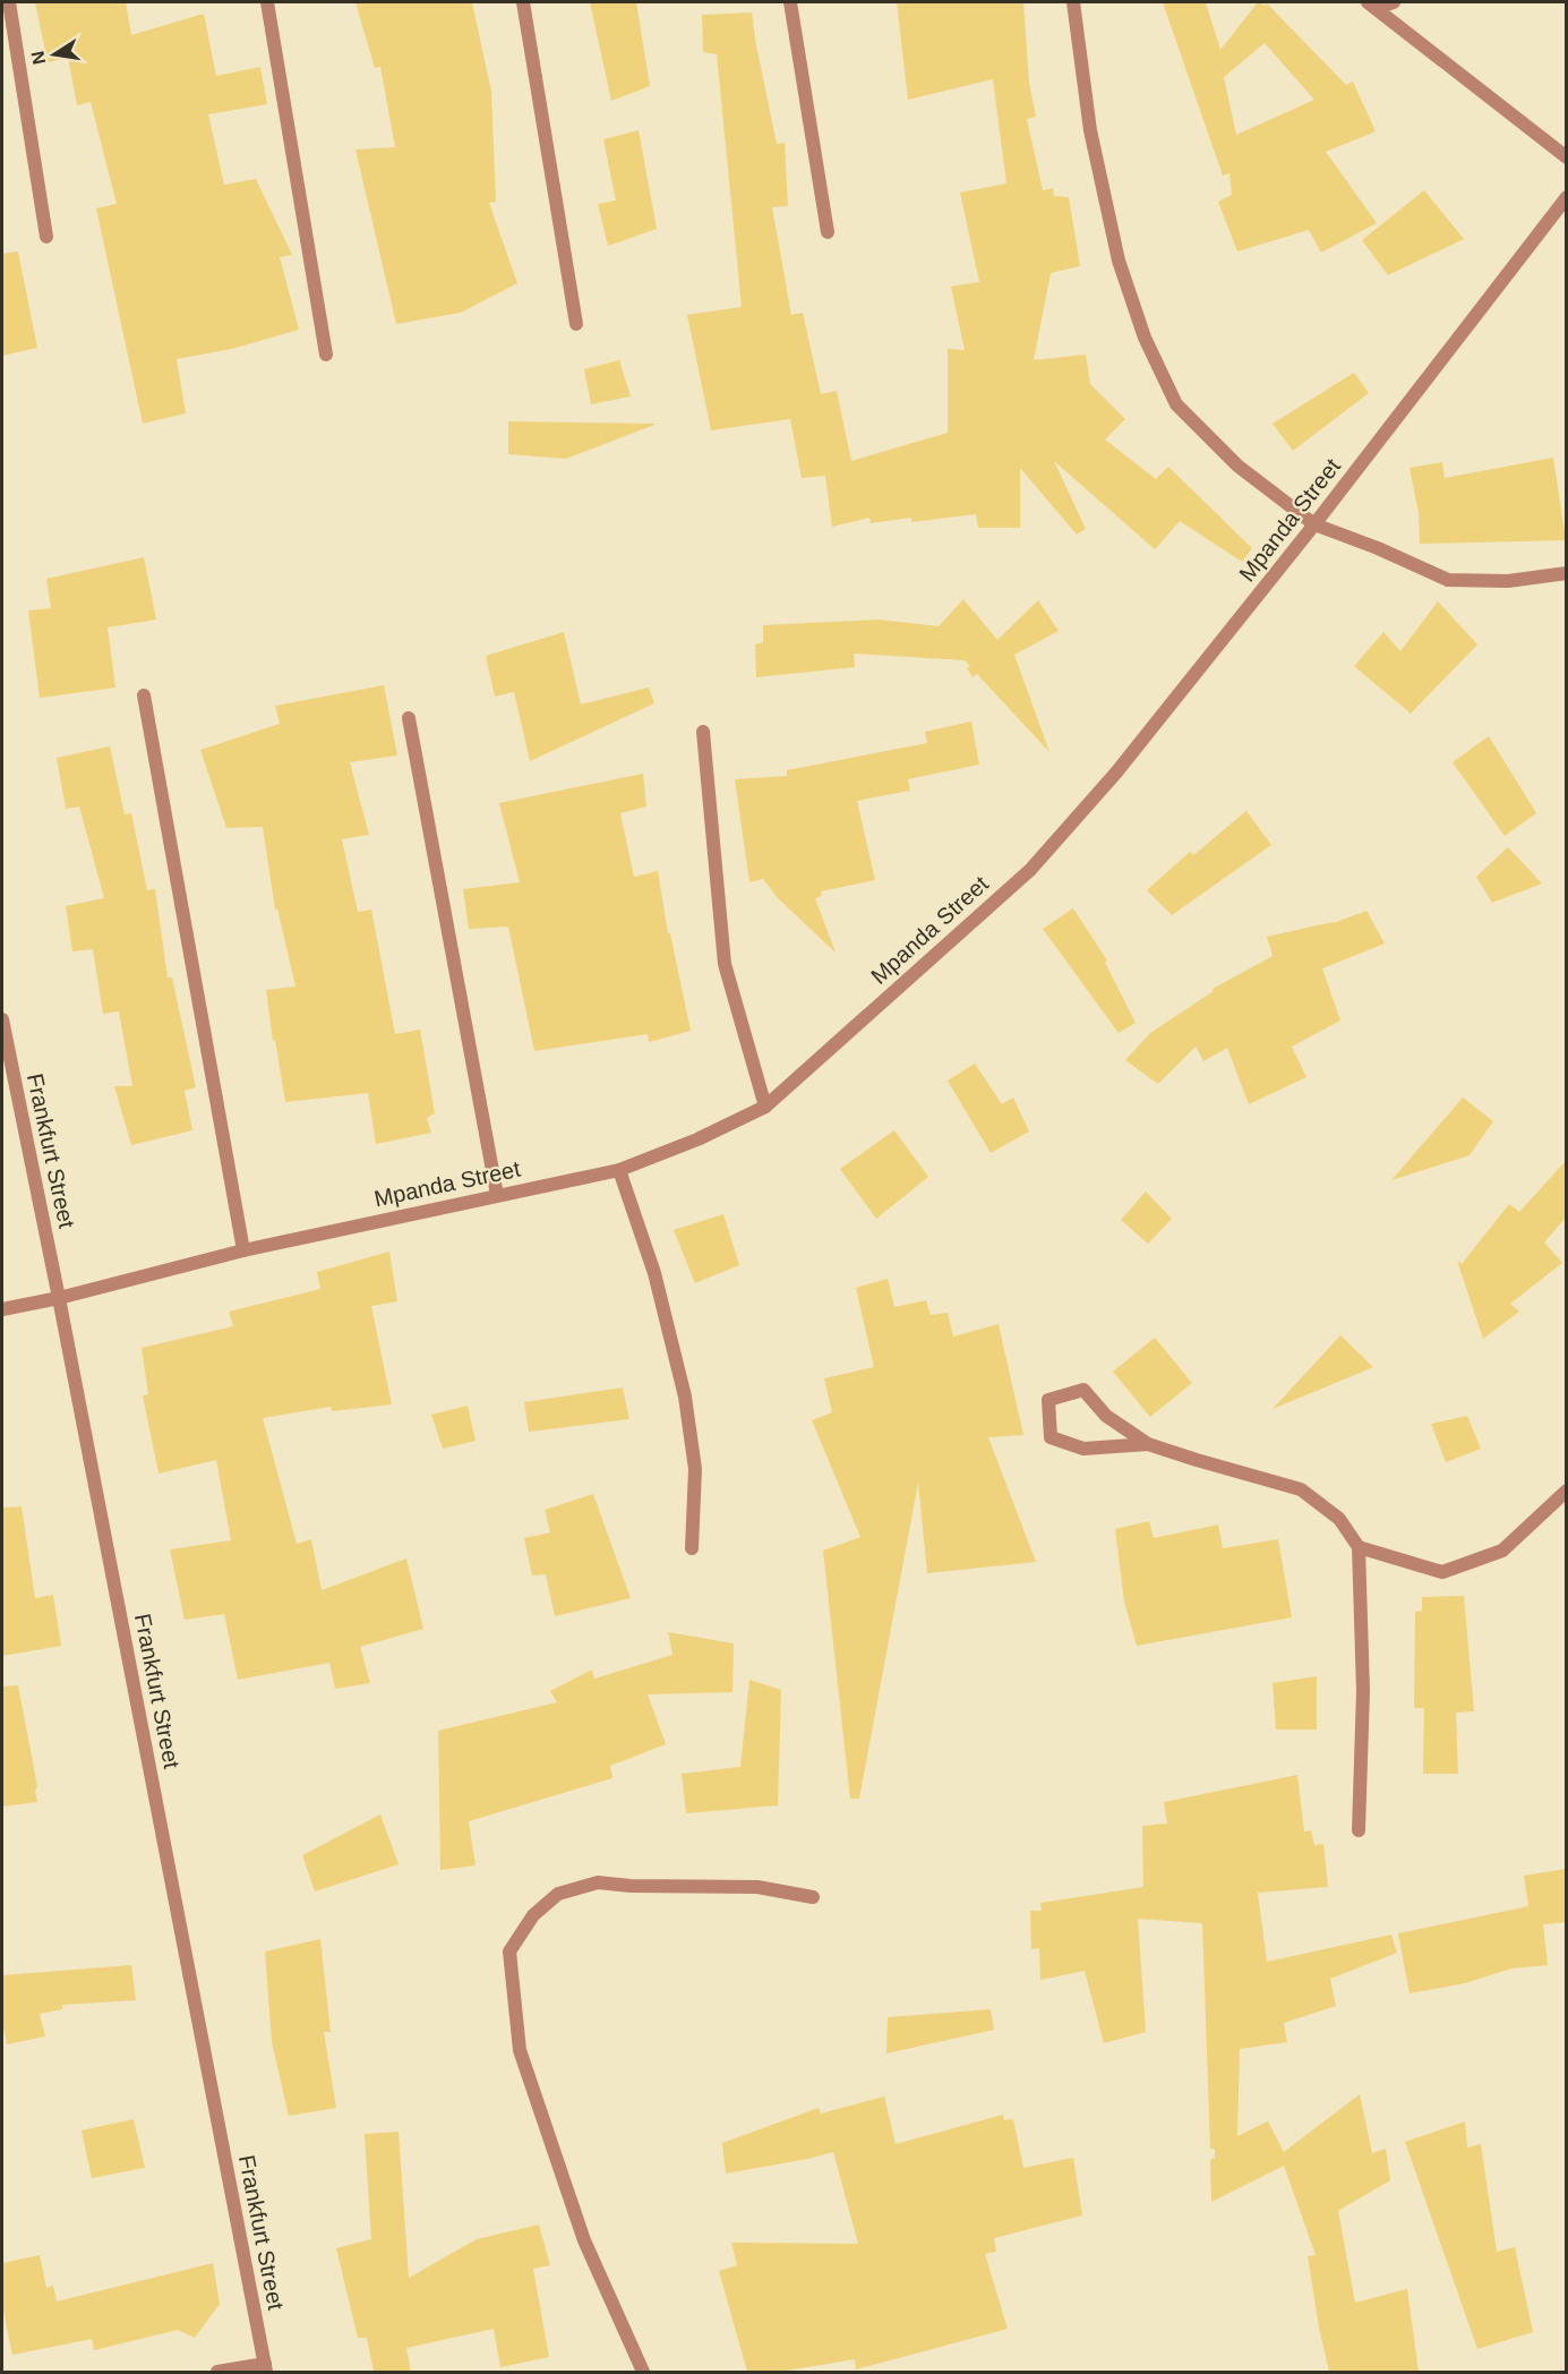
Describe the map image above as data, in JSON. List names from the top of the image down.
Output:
{
  "streets": {
    "street": ["Mpanda Street", "Frankfurt Street"]
  },
  "crossings": [
    ["Mpanda Street", "Frankfurt Street"]
  ],
  "north": "left"
}
